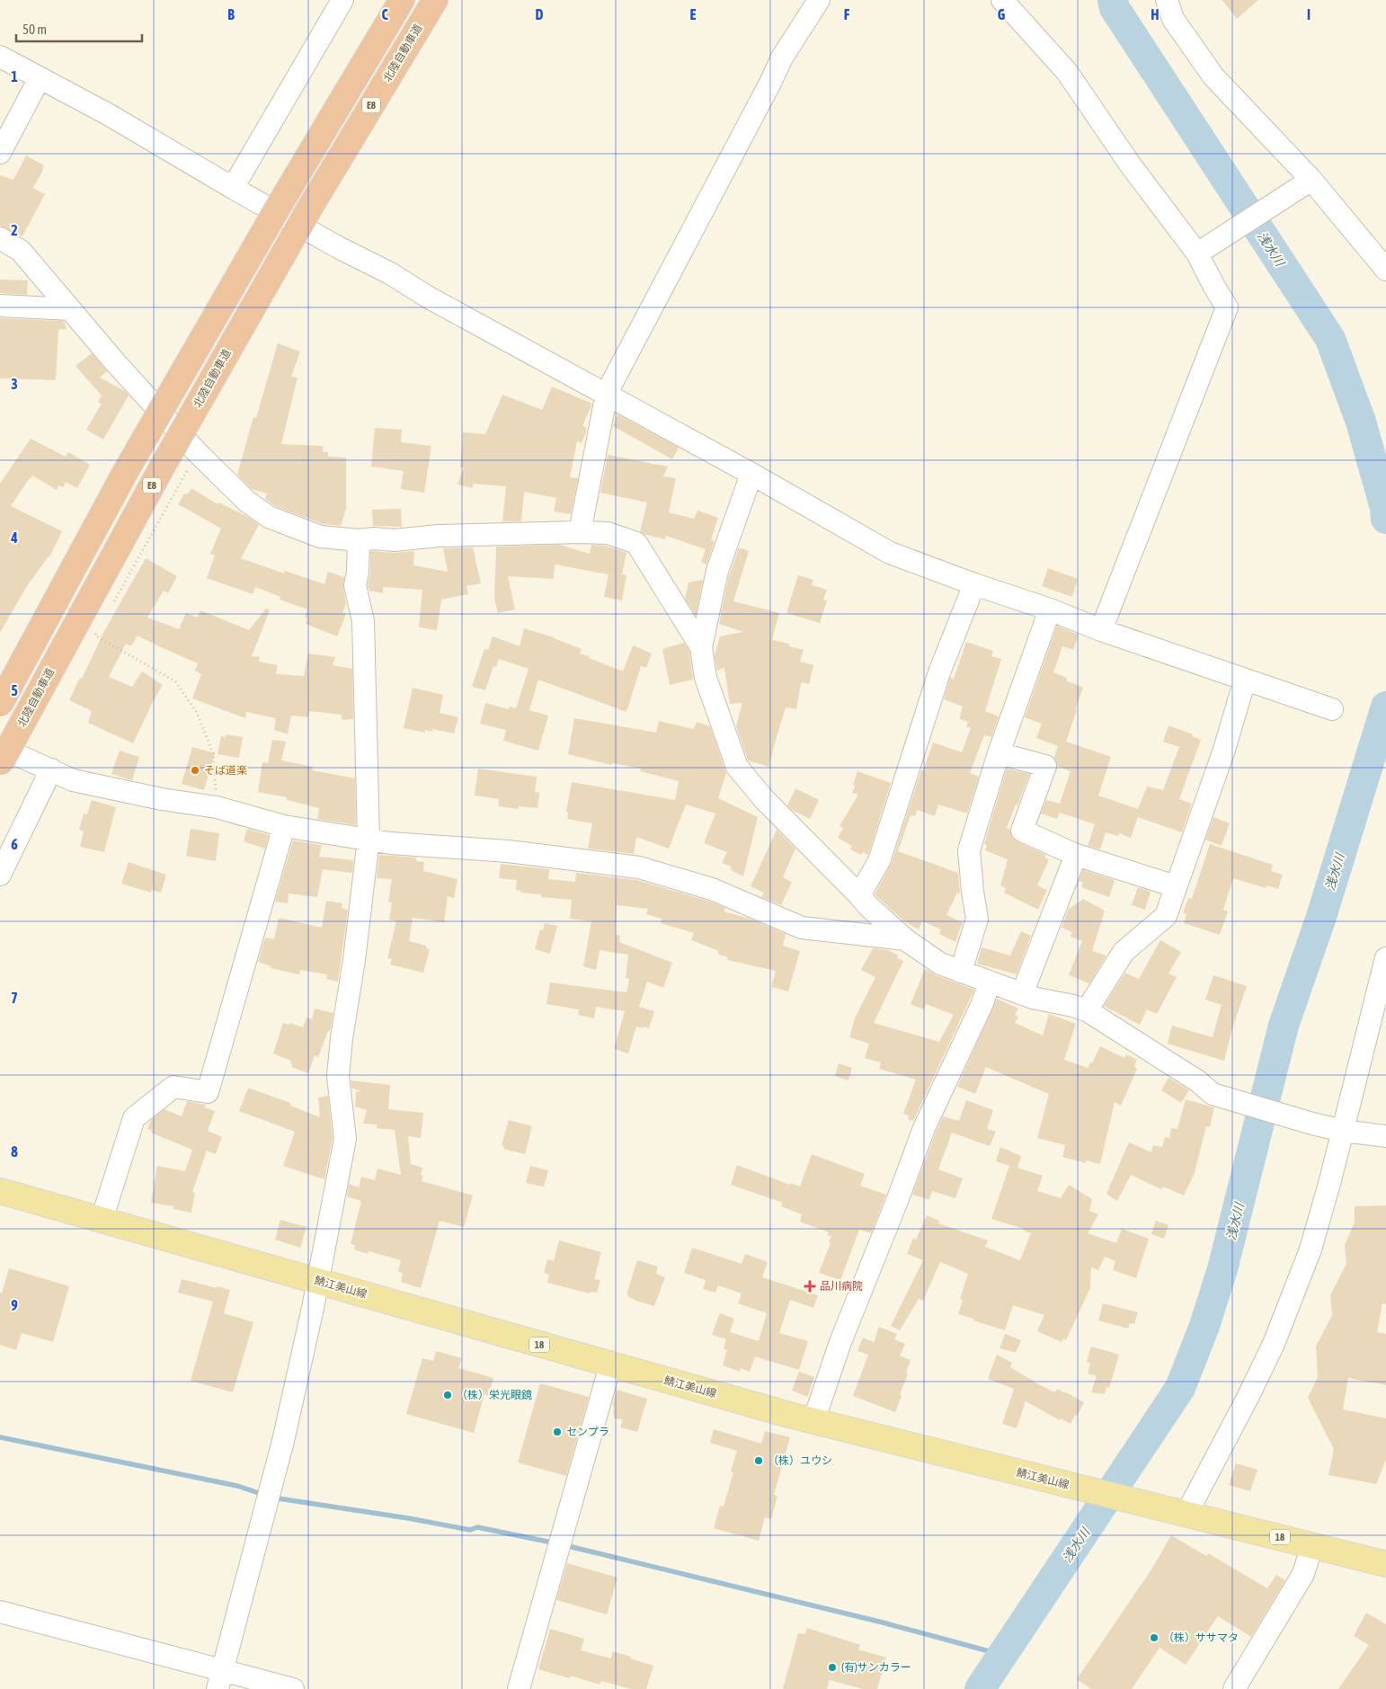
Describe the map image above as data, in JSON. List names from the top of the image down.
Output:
{
  "streets": {
    "highway": ["北陸自動車道", "E8"],
    "main road": ["鯖江美山線", "18"]
  },
  "water": ["浅水川"],
  "places": {
    "other": [
      "そば道楽",
      "（株）栄光眼鏡",
      "センプラ",
      "（株）ユウシ",
      "（株）ササマタ",
      "(有)サンカラー"
    ],
    "health": ["品川病院"]
  },
  "scale_bar": "50 m",
  "grid": {
    "columns": [
      "B",
      "C",
      "D",
      "E",
      "F",
      "G",
      "H",
      "I"
    ],
    "rows": [
      "1",
      "2",
      "3",
      "4",
      "5",
      "6",
      "7",
      "8",
      "9"
    ]
  }
}
